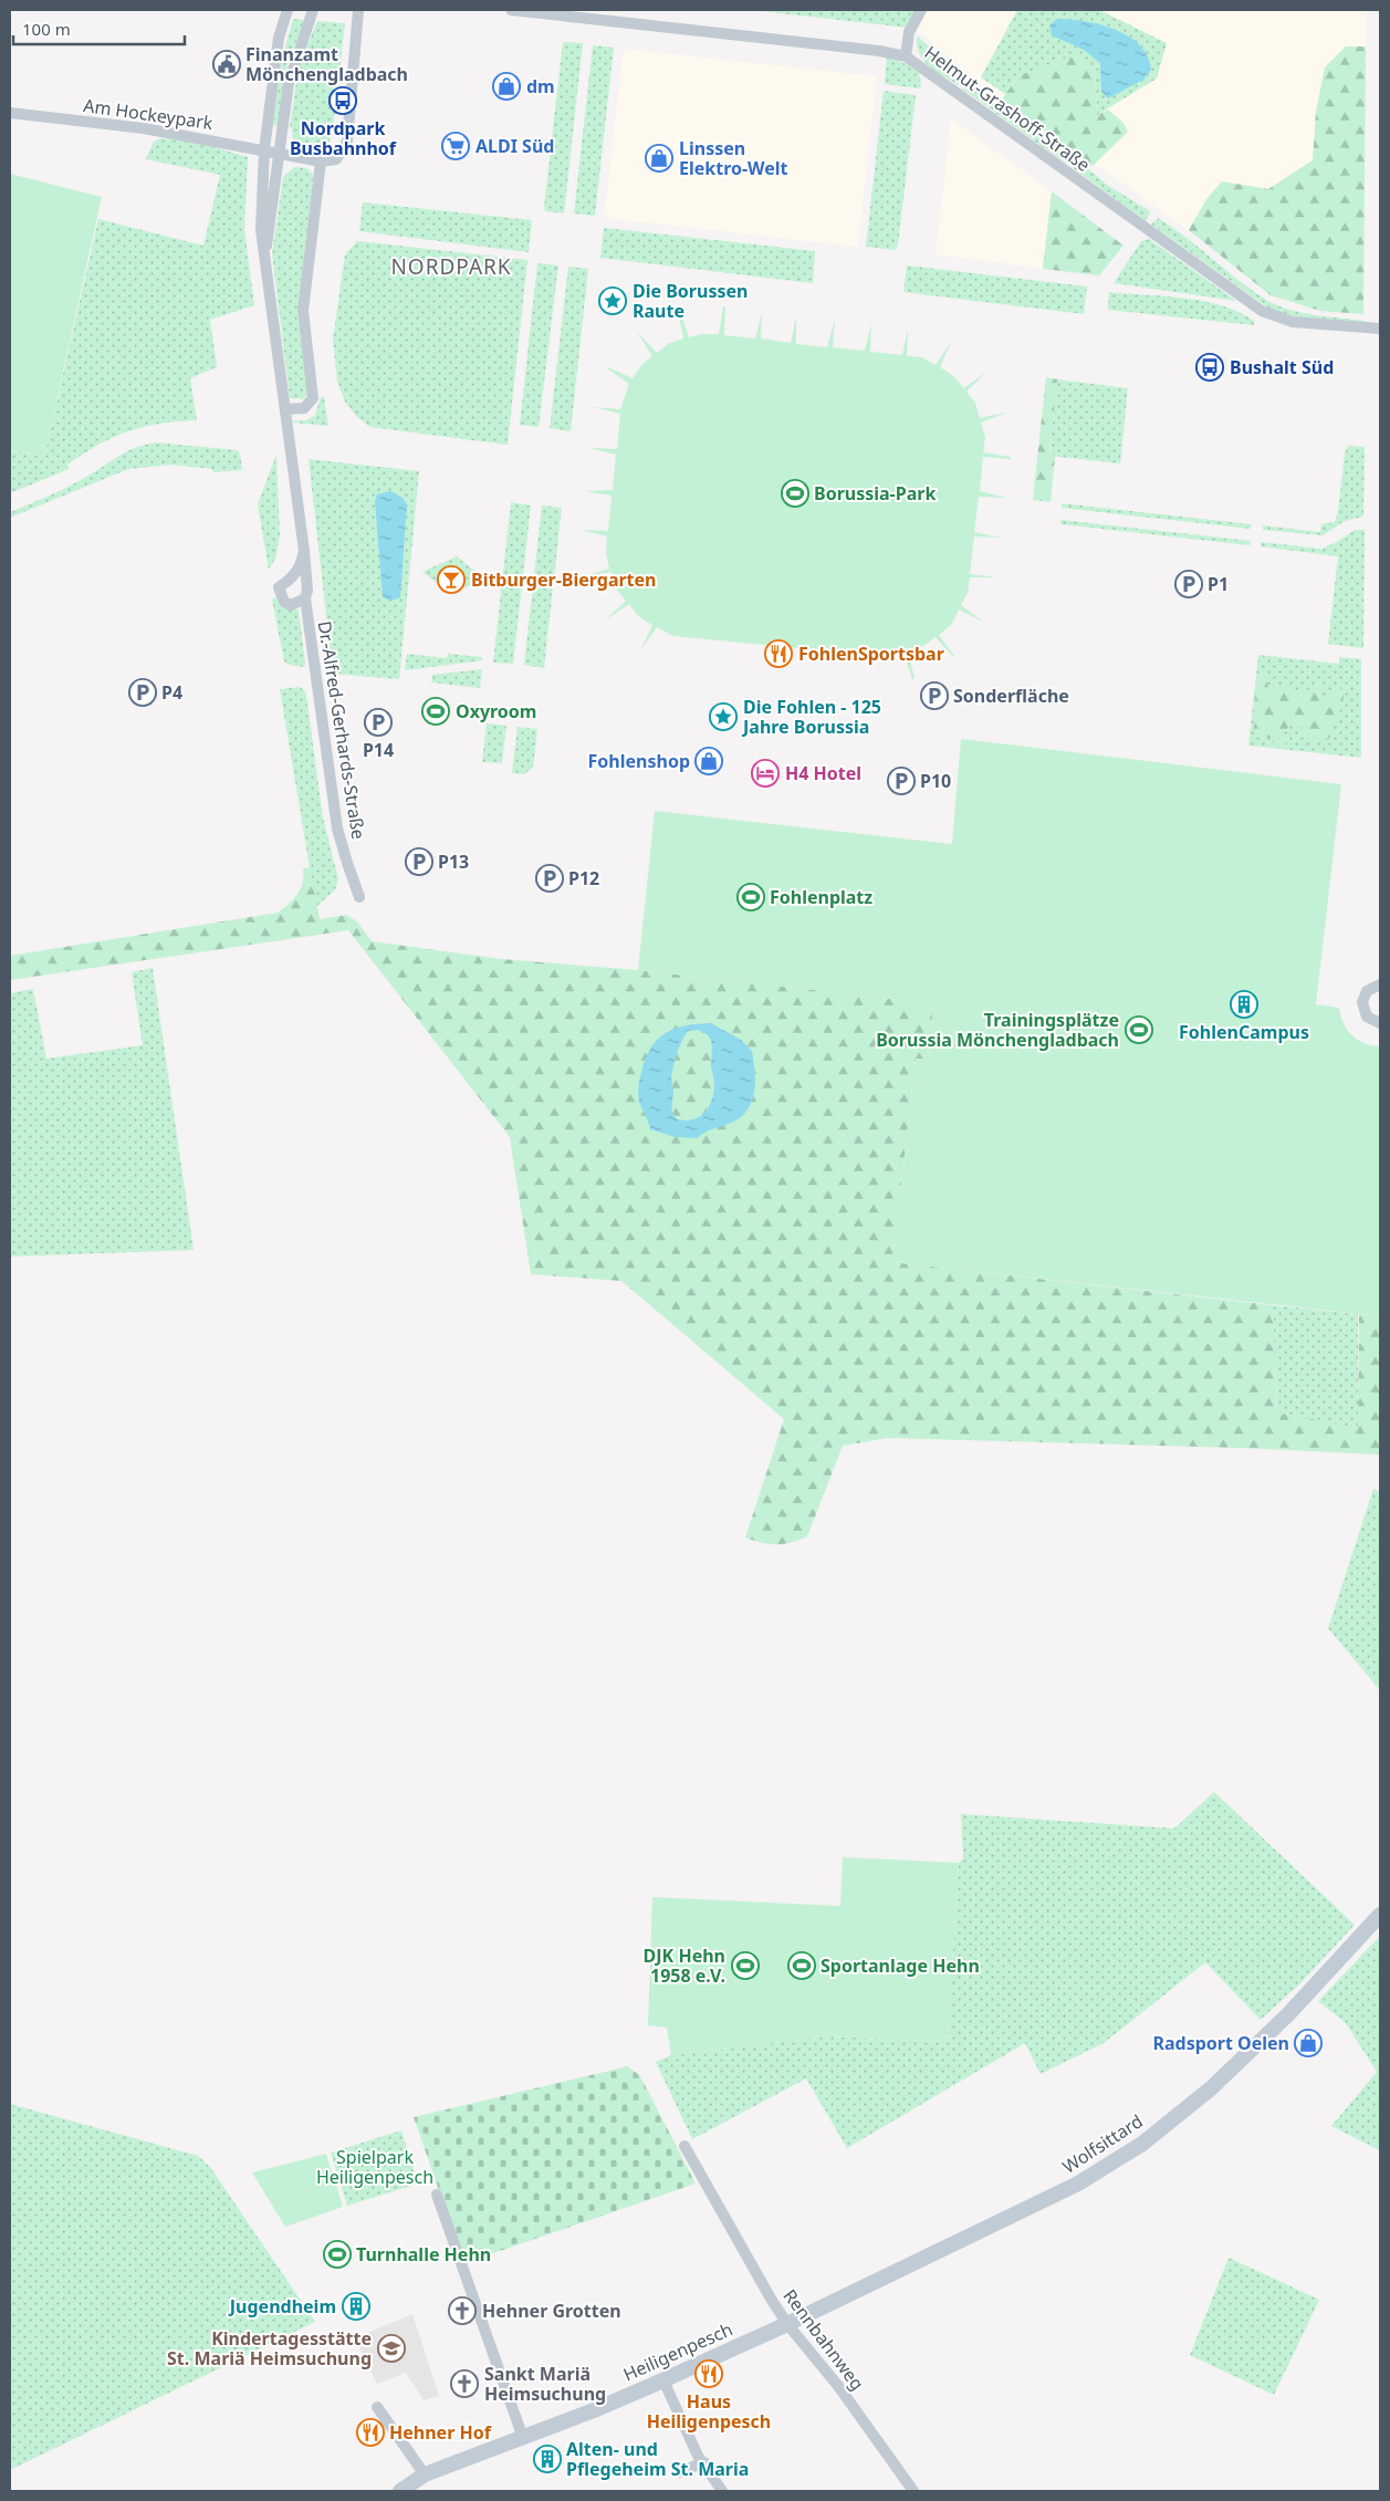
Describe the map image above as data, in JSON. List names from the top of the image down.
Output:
{
  "streets": {
    "street": [
      "Helmut-Grashoff-Straße",
      "Am Hockeypark",
      "Dr.-Alfred-Gerhards-Straße",
      "Wolfsittard",
      "Rennbahnweg",
      "Heiligenpesch"
    ]
  },
  "crossings": [
    ["Am Hockeypark", "Dr.-Alfred-Gerhards-Straße"],
    ["Wolfsittard", "Rennbahnweg"],
    ["Wolfsittard", "Heiligenpesch"],
    ["Rennbahnweg", "Heiligenpesch"]
  ],
  "districts": ["NORDPARK"],
  "parks": ["Spielpark Heiligenpesch"],
  "places": {
    "public building": ["Finanzamt Mönchengladbach"],
    "shop": [
      "dm",
      "Linssen Elektro-Welt",
      "Fohlenshop",
      "Radsport Oelen"
    ],
    "bus stop": ["Nordpark Busbahnhof", "Bushalt Süd"],
    "supermarket": ["ALDI Süd"],
    "place": ["Die Borussen Raute", "Die Fohlen - 125 Jahre Borussia"],
    "sports": [
      "Borussia-Park",
      "Oxyroom",
      "Fohlenplatz",
      "Trainingsplätze Borussia Mönchengladbach",
      "DJK Hehn 1958 e.V.",
      "Sportanlage Hehn",
      "Turnhalle Hehn"
    ],
    "bar": ["Bitburger-Biergarten"],
    "parking": [
      "P1",
      "P4",
      "Sonderfläche",
      "P14",
      "P10",
      "P13",
      "P12"
    ],
    "restaurant": ["FohlenSportsbar", "Haus Heiligenpesch", "Hehner Hof"],
    "hotel": ["H4 Hotel"],
    "building": ["FohlenCampus", "Jugendheim", "Alten- und Pflegeheim St. Maria"],
    "church": ["Hehner Grotten", "Sankt Mariä Heimsuchung"],
    "school or university": ["Kindertagesstätte St. Mariä Heimsuchung"]
  },
  "scale_bar": "100 m"
}
